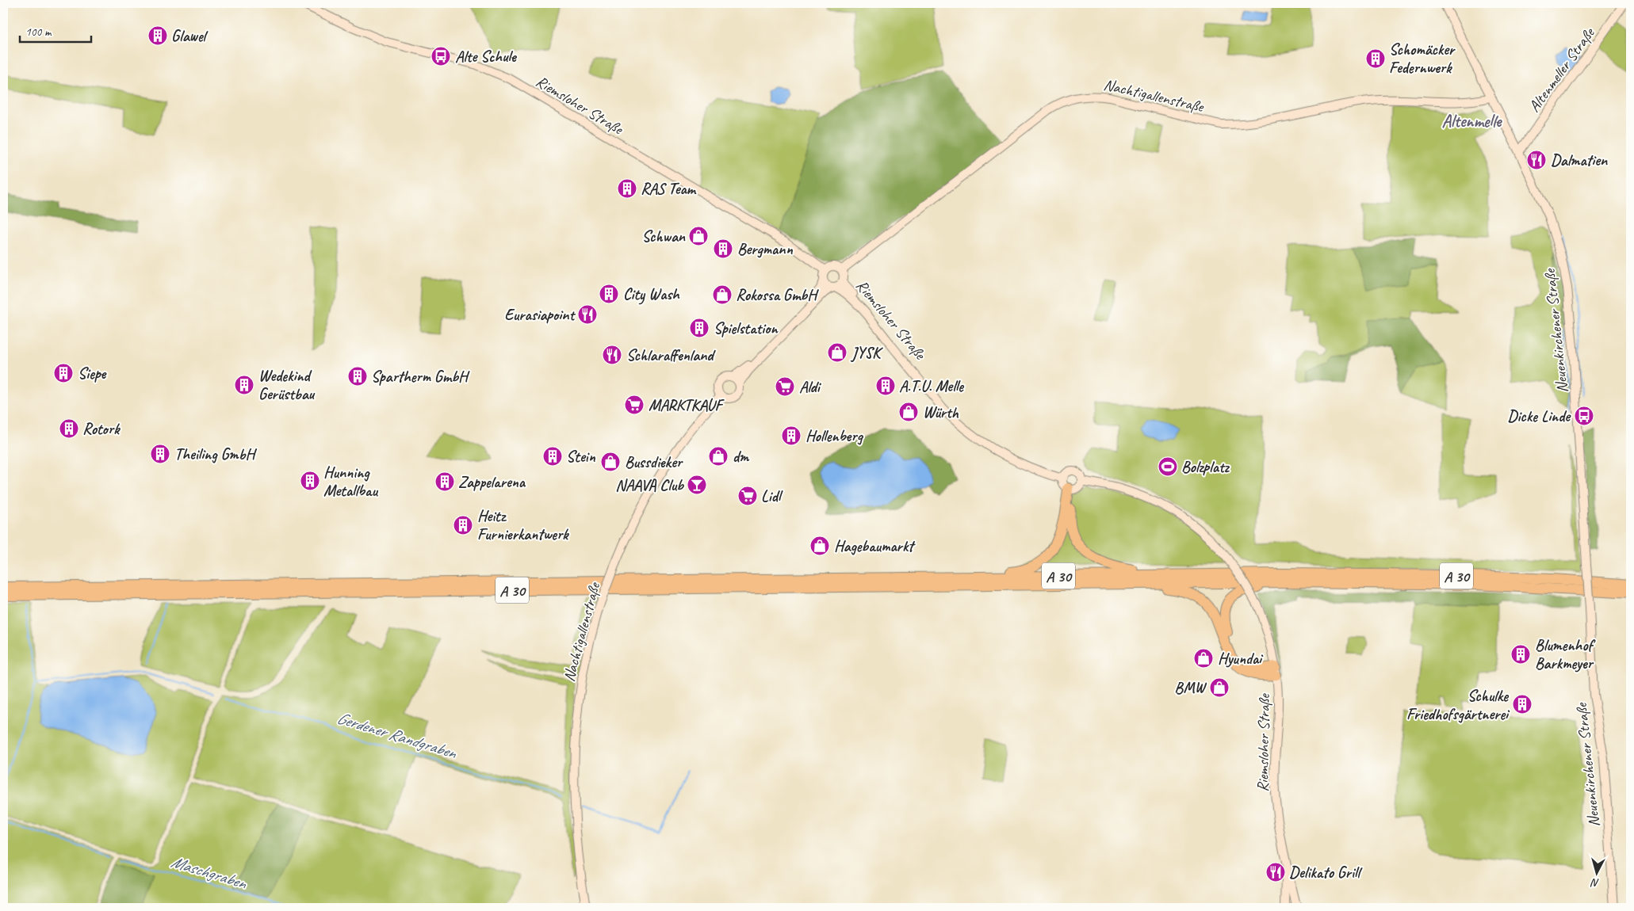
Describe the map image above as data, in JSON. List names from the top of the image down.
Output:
{
  "streets": {
    "highway": ["A 30"],
    "main road": [
      "Altenmeller Straße",
      "Nachtigallenstraße",
      "Riemsloher Straße",
      "Neuenkirchener Straße"
    ]
  },
  "crossings": [
    ["Altenmeller Straße", "Neuenkirchener Straße"],
    ["Nachtigallenstraße", "Riemsloher Straße"],
    ["Nachtigallenstraße", "Neuenkirchener Straße"]
  ],
  "districts": ["Altenmelle"],
  "water": ["Gerdener Randgraben", "Maschgraben"],
  "places": {
    "building": [
      "Glawel",
      "Schomäcker Federnwerk",
      "RAS Team",
      "Bergmann",
      "City Wash",
      "Spielstation",
      "Siepe",
      "Spartherm GmbH",
      "Wedekind Gerüstbau",
      "A.T.U. Melle",
      "Rotork",
      "Hollenberg",
      "Theiling GmbH",
      "Stein",
      "Hunning Metallbau",
      "Zappelarena",
      "Heitz Furnierkantwerk",
      "Blumenhof Barkmeyer",
      "Schulke Friedhofsgärtnerei"
    ],
    "bus stop": ["Alte Schule", "Dicke Linde"],
    "restaurant": [
      "Dalmatien",
      "Eurasiapoint",
      "Schlaraffenland",
      "Delikato Grill"
    ],
    "shop": [
      "Schwan",
      "Rokossa GmbH",
      "JYSK",
      "Würth",
      "dm",
      "Bussdieker",
      "Hagebaumarkt",
      "Hyundai",
      "BMW"
    ],
    "supermarket": ["Aldi", "MARKTKAUF", "Lidl"],
    "sports": ["Bolzplatz"],
    "bar": ["NAAVA Club"]
  },
  "scale_bar": "100 m",
  "north": "bottom"
}
